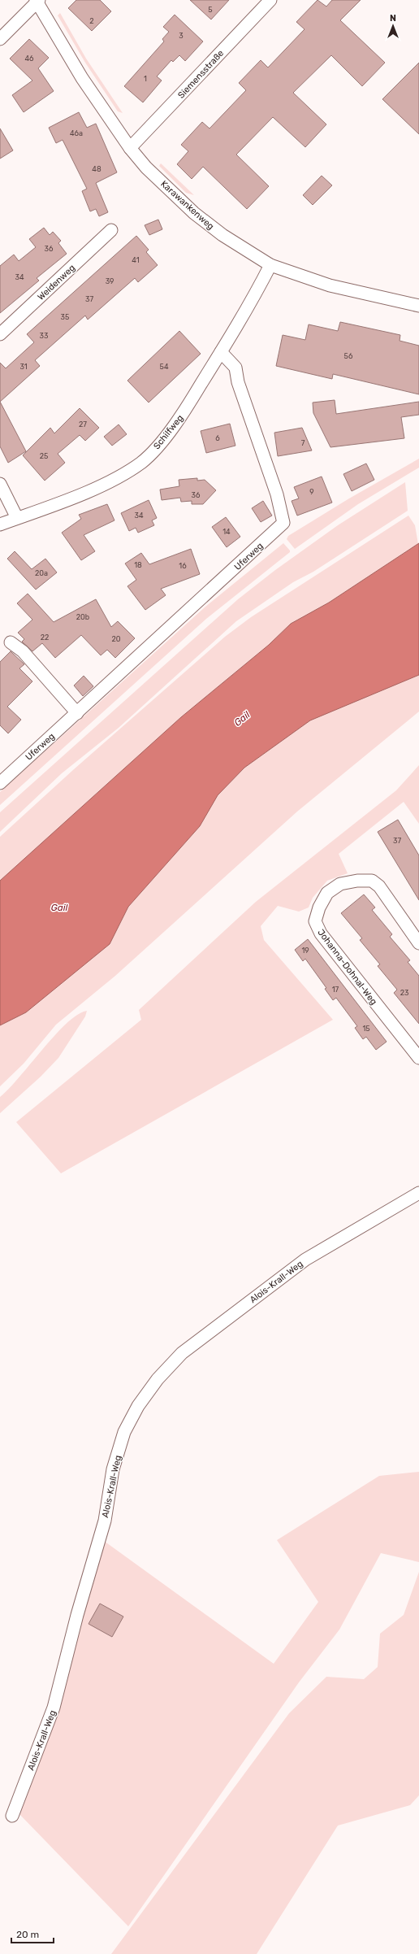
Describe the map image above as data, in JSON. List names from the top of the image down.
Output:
{
  "streets": {
    "street": [
      "Siemensstraße",
      "Karawankenweg",
      "Weidenweg",
      "Schilfweg",
      "Uferweg",
      "Johanna-Dohnal-Weg",
      "Alois-Krall-Weg"
    ]
  },
  "crossings": [
    ["Siemensstraße", "Karawankenweg"],
    ["Karawankenweg", "Schilfweg"],
    ["Schilfweg", "Uferweg"]
  ],
  "water": ["Gail"],
  "house_numbers": [
    "5",
    "2",
    "3",
    "46",
    "1",
    "46a",
    "48",
    "36",
    "41",
    "34",
    "39",
    "37",
    "35",
    "33",
    "56",
    "31",
    "54",
    "27",
    "6",
    "7",
    "25",
    "9",
    "36",
    "34",
    "14",
    "18",
    "16",
    "20a",
    "20b",
    "22",
    "20",
    "37",
    "19",
    "17",
    "23",
    "15"
  ],
  "scale_bar": "20 m",
  "north": "top"
}
